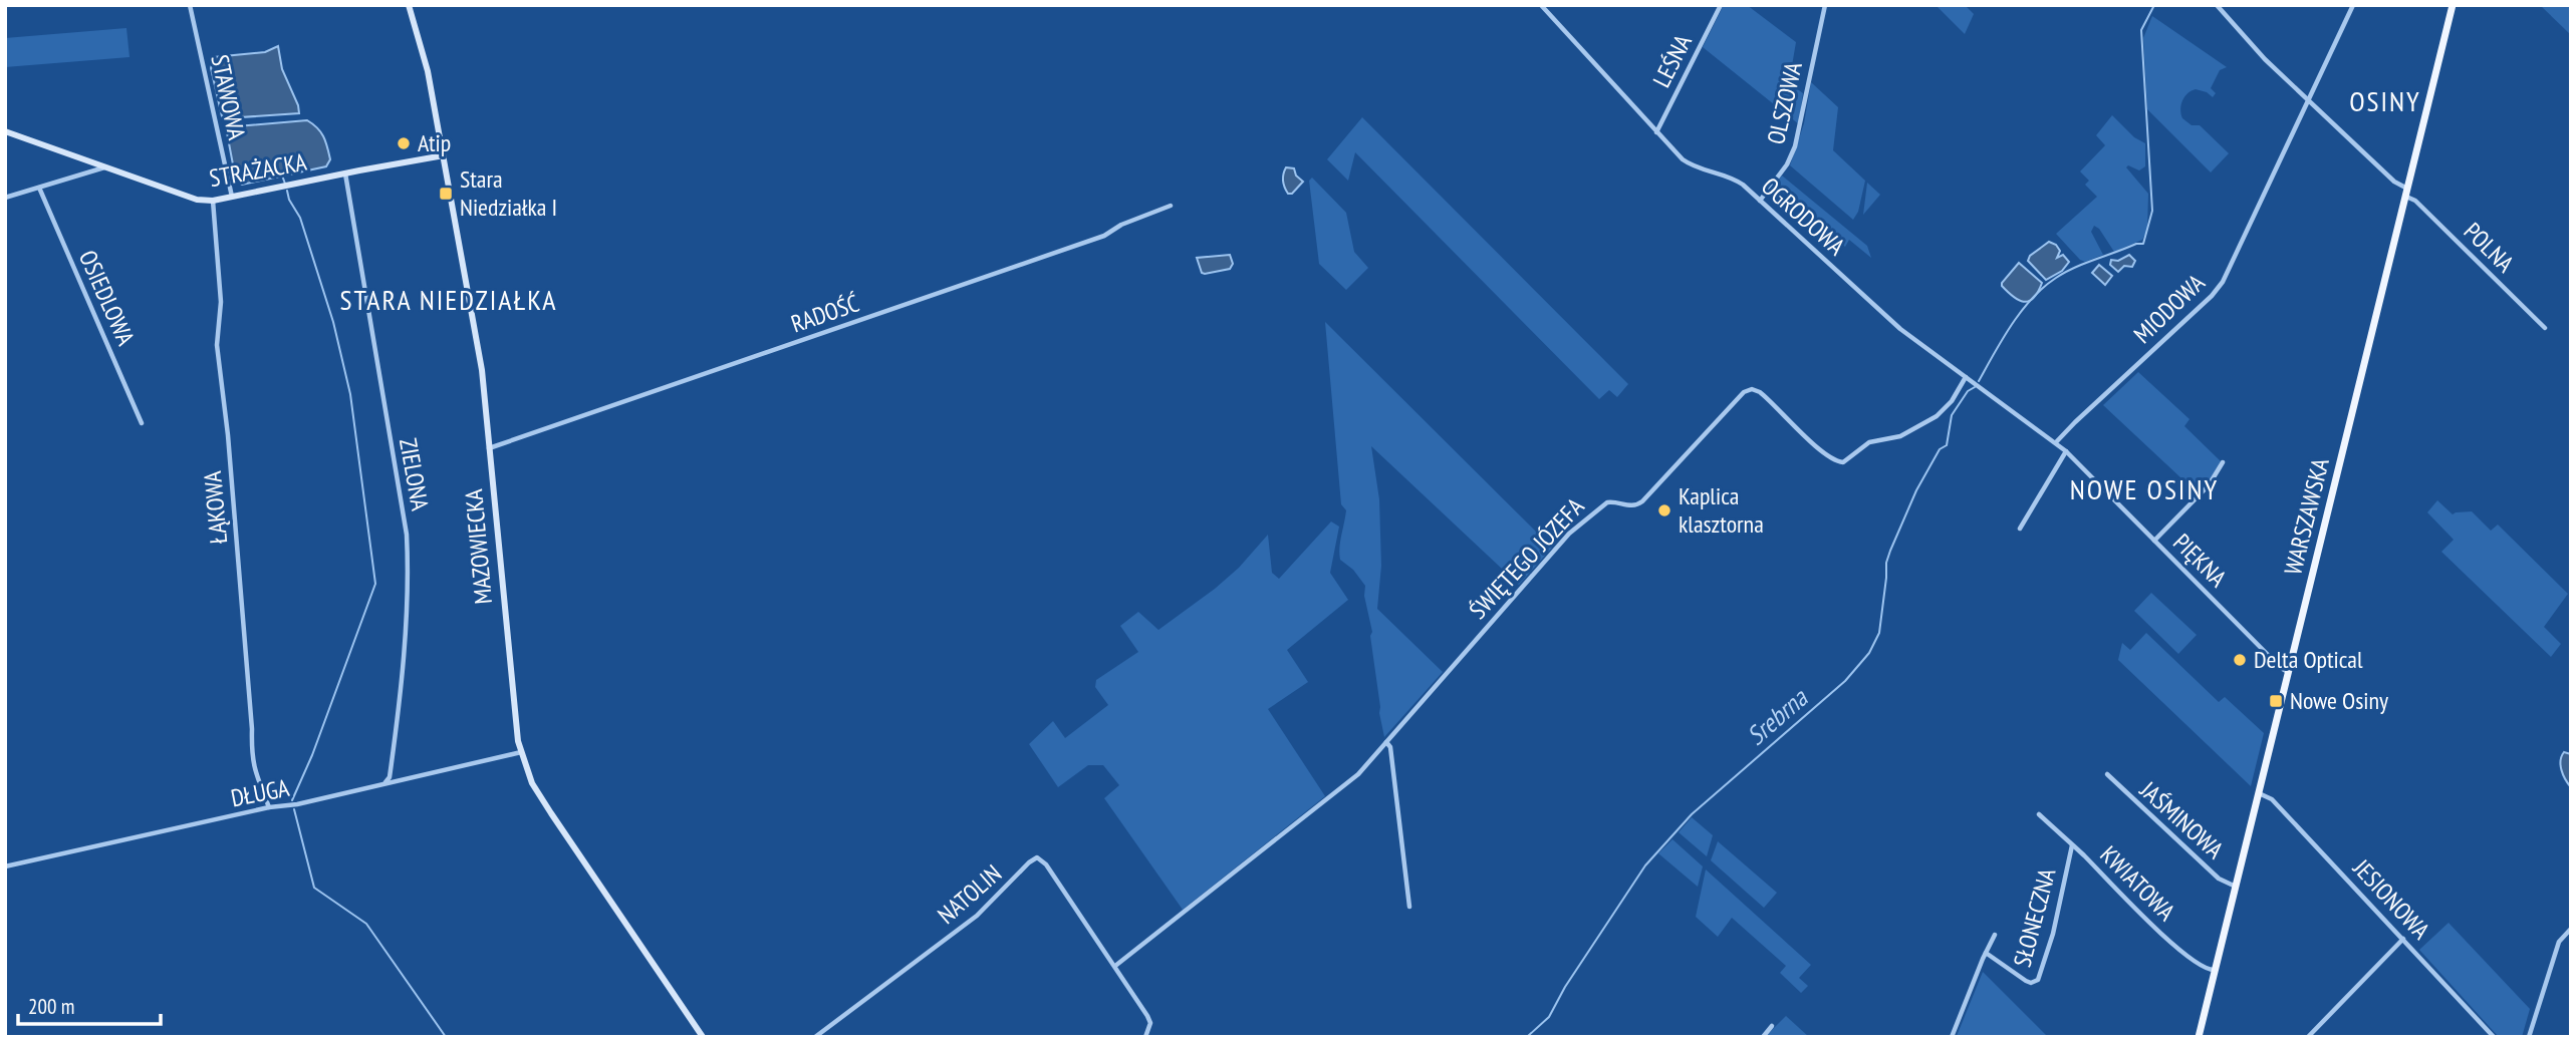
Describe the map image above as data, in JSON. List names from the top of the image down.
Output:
{
  "streets": {
    "main road": ["WARSZAWSKA"],
    "street": [
      "LEŚNA",
      "STAWOWA",
      "OLSZOWA",
      "STRAŻACKA",
      "OGRODOWA",
      "POLNA",
      "OSIEDLOWA",
      "MIODOWA",
      "RADOŚĆ",
      "ZIELONA",
      "ŁĄKOWA",
      "MAZOWIECKA",
      "ŚWIĘTEGO JÓZEFA",
      "PIĘKNA",
      "DŁUGA",
      "JAŚMINOWA",
      "KWIATOWA",
      "NATOLIN",
      "JESIONOWA",
      "SŁONECZNA"
    ]
  },
  "crossings": [
    ["LEŚNA", "OGRODOWA"],
    ["STAWOWA", "STRAŻACKA"],
    ["OLSZOWA", "OGRODOWA"],
    ["STRAŻACKA", "ZIELONA"],
    ["STRAŻACKA", "ŁĄKOWA"],
    ["STRAŻACKA", "MAZOWIECKA"],
    ["OGRODOWA", "MIODOWA"],
    ["OGRODOWA", "ŚWIĘTEGO JÓZEFA"],
    ["OGRODOWA", "PIĘKNA"],
    ["POLNA", "MIODOWA"],
    ["POLNA", "WARSZAWSKA"],
    ["MIODOWA", "PIĘKNA"],
    ["RADOŚĆ", "MAZOWIECKA"],
    ["ZIELONA", "DŁUGA"],
    ["ŁĄKOWA", "DŁUGA"],
    ["WARSZAWSKA", "PIĘKNA"],
    ["WARSZAWSKA", "JAŚMINOWA"],
    ["WARSZAWSKA", "KWIATOWA"],
    ["WARSZAWSKA", "JESIONOWA"],
    ["MAZOWIECKA", "DŁUGA"],
    ["ŚWIĘTEGO JÓZEFA", "NATOLIN"],
    ["KWIATOWA", "SŁONECZNA"]
  ],
  "districts": ["OSINY", "STARA NIEDZIAŁKA", "NOWE OSINY"],
  "water": ["Srebrna"],
  "places": {
    "other": ["Atip", "Kaplica klasztorna", "Delta Optical"],
    "transit": ["Stara Niedziałka I", "Nowe Osiny"]
  },
  "scale_bar": "200 m"
}
